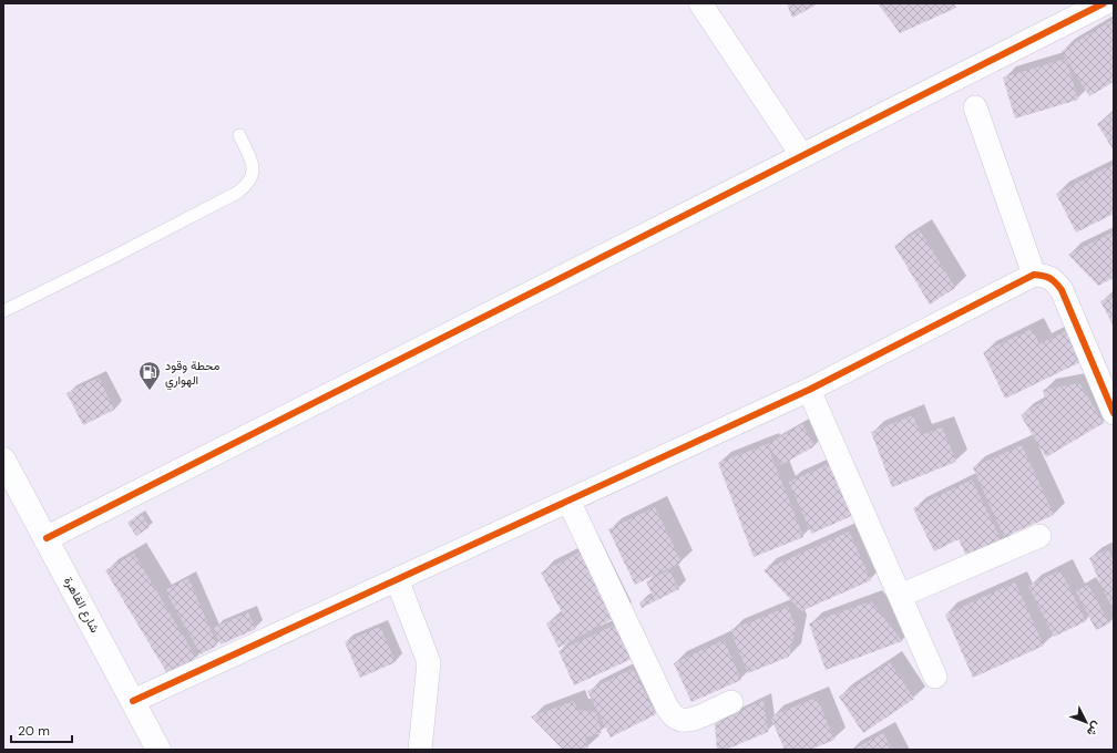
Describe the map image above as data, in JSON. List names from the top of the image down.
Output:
{
  "streets": {
    "street": ["شارع القاهرة"]
  },
  "places": {
    "fuel station": ["محطة وقود الهواري"]
  },
  "scale_bar": "20 m",
  "north": "bottom right"
}
